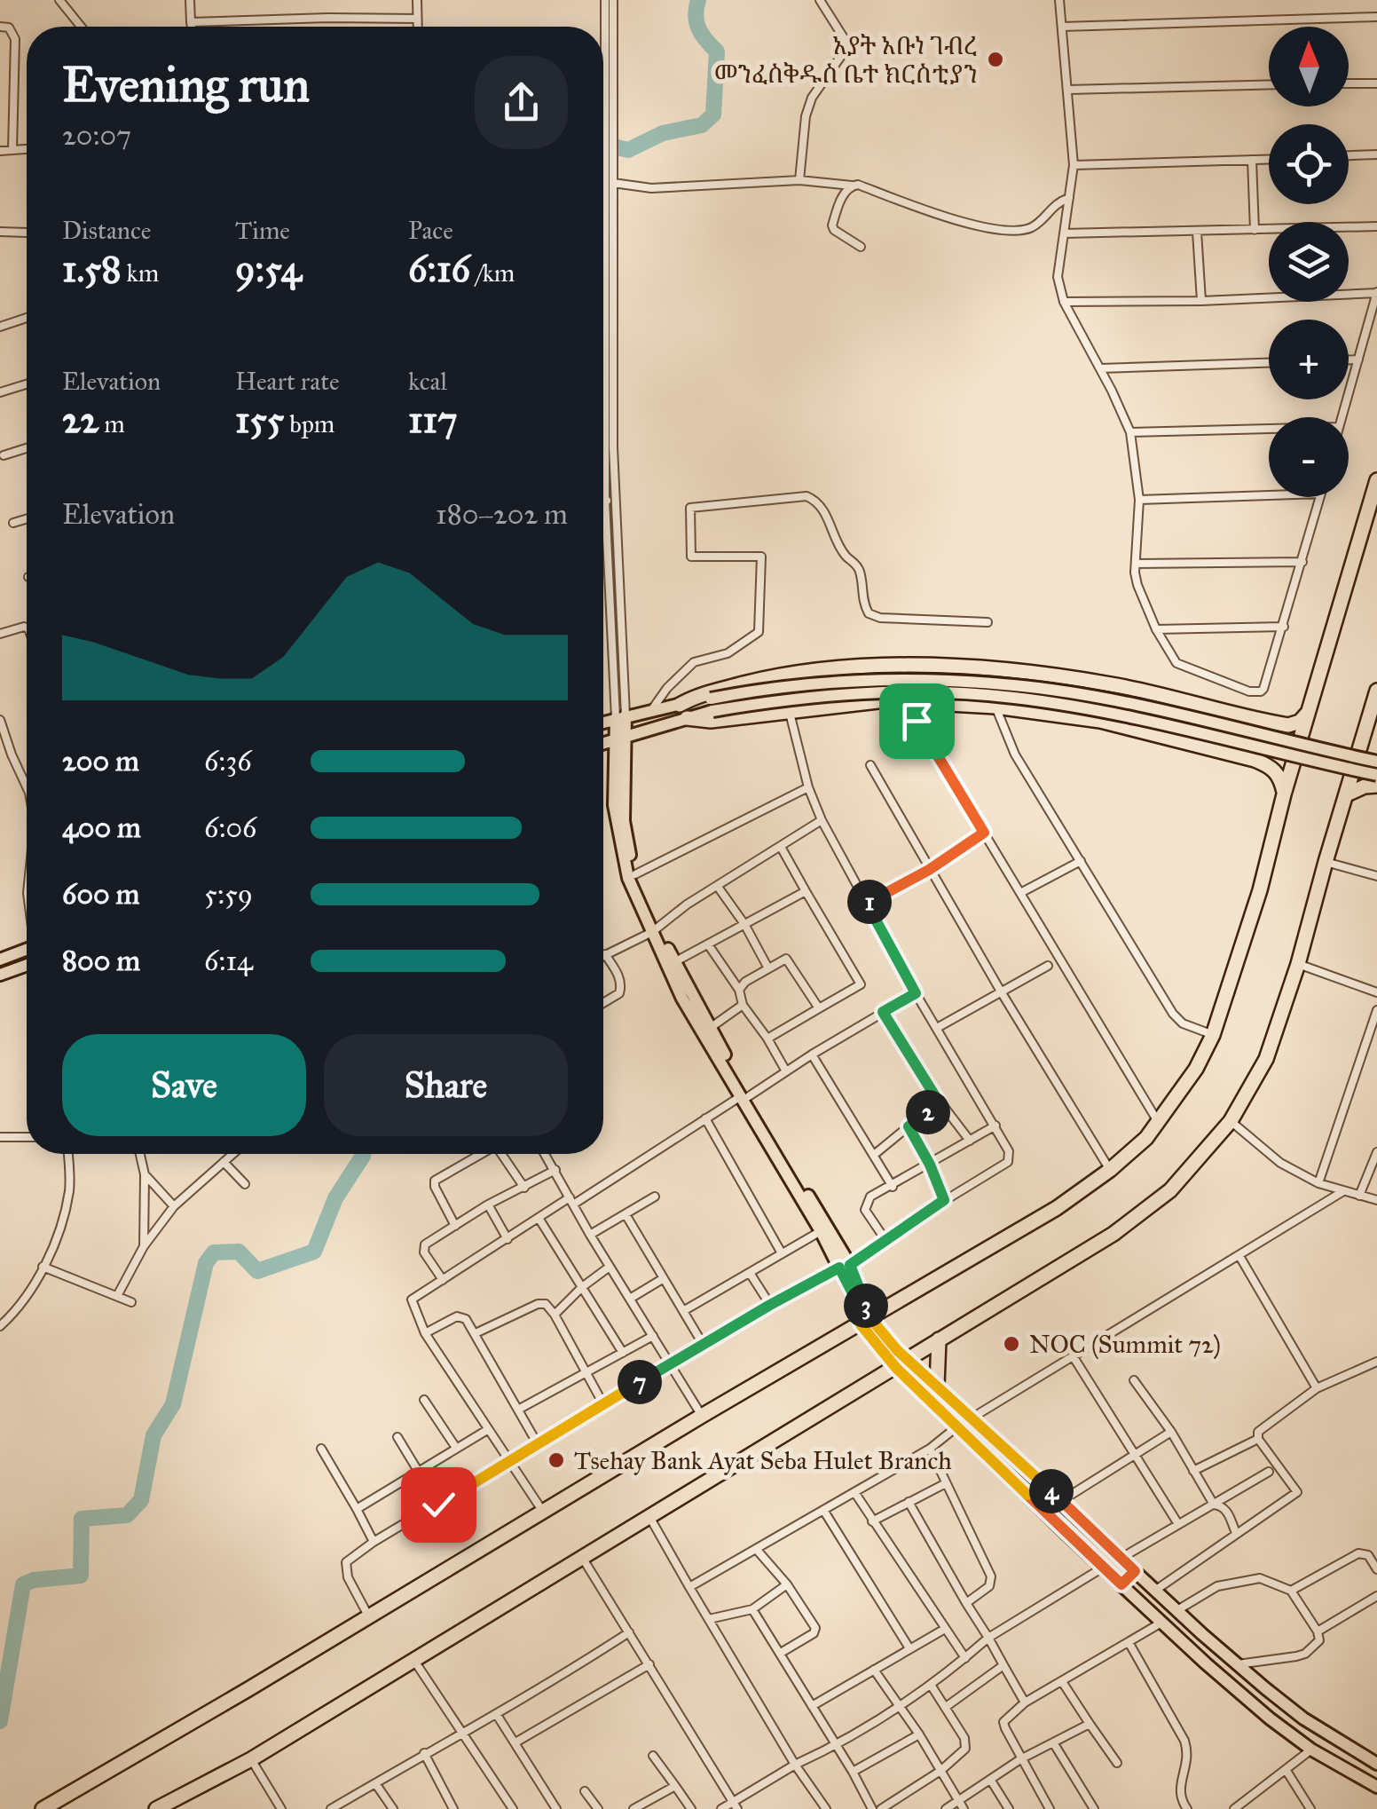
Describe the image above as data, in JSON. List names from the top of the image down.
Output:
{
  "places": ["አያት አቡነ ገብረ መንፈስቅዱስ ቤተ ክርስቲያን", "NOC (Summit 72)", "Tsehay Bank Ayat Seba Hulet Branch"],
  "north": "top",
  "page": {
    "map_buttons": ["+", "−"],
    "heading": ["Evening run", "20:07"],
    "stats": [
      ["Distance", "1.58 km"],
      ["Time", "9:54"],
      ["Pace", "6:16 /km"],
      ["Elevation", "22 m"],
      ["Heart rate", "155 bpm"],
      ["kcal", "117"]
    ],
    "chart": ["Elevation", "180–202 m"],
    "list": [
      {
        "name": "200 m",
        "note": "6:36"
      },
      {
        "name": "400 m",
        "note": "6:06"
      },
      {
        "name": "600 m",
        "note": "5:59"
      },
      {
        "name": "800 m",
        "note": "6:14"
      }
    ],
    "pins": [
      "1",
      "2",
      "3",
      "7",
      "4"
    ],
    "buttons": ["Save", "Share"]
  }
}
